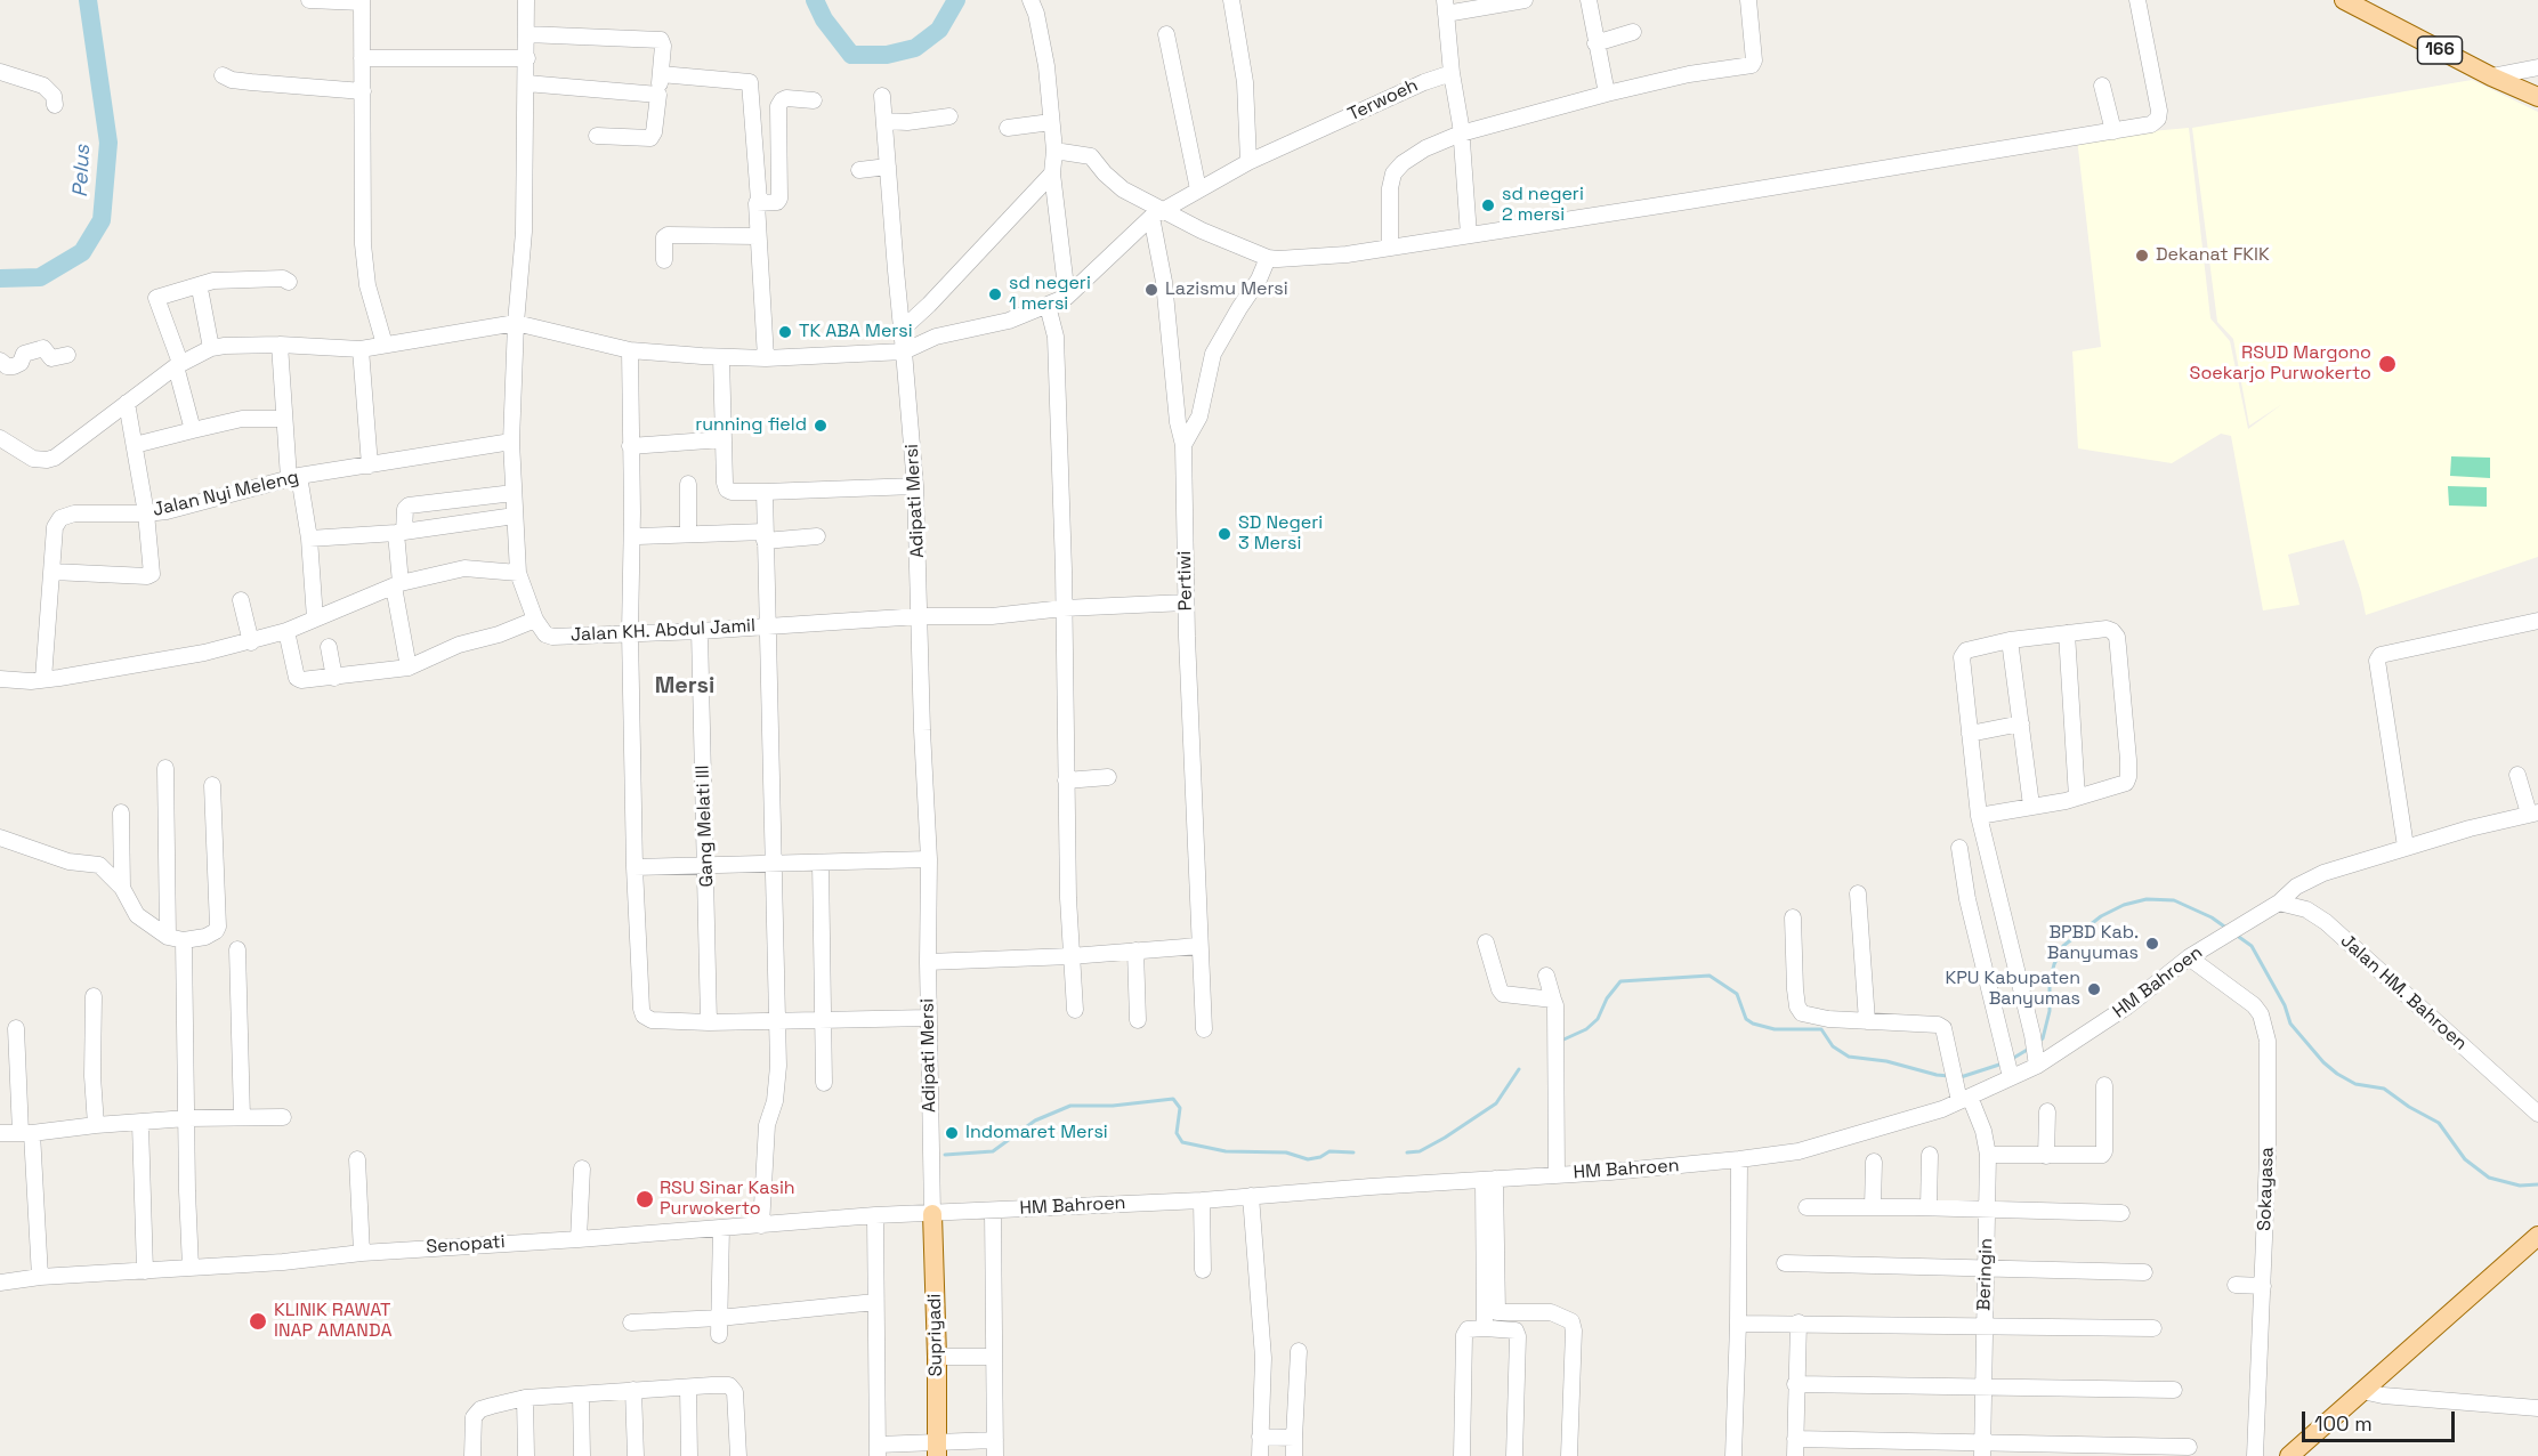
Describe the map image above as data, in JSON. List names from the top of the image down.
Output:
{
  "streets": {
    "main road": ["166", "Supriyadi"],
    "street": [
      "Terwoeh",
      "Jalan Nyi Meleng",
      "Adipati Mersi",
      "Pertiwi",
      "Jalan KH. Abdul Jamil",
      "Gang Melati III",
      "HM Bahroen",
      "Jalan HM. Bahroen",
      "Sokayasa",
      "Senopati",
      "Beringin"
    ]
  },
  "crossings": [
    ["Adipati Mersi", "Jalan KH. Abdul Jamil"],
    ["Adipati Mersi", "HM Bahroen"],
    ["Adipati Mersi", "Senopati"],
    ["Adipati Mersi", "Supriyadi"],
    ["Pertiwi", "Jalan KH. Abdul Jamil"],
    ["Jalan KH. Abdul Jamil", "Gang Melati III"],
    ["HM Bahroen", "Jalan HM. Bahroen"],
    ["HM Bahroen", "Sokayasa"],
    ["HM Bahroen", "Senopati"],
    ["HM Bahroen", "Beringin"],
    ["HM Bahroen", "Supriyadi"],
    ["Senopati", "Supriyadi"]
  ],
  "districts": ["Mersi"],
  "water": ["Pelus"],
  "places": [
    "sd negeri 2 mersi",
    "Dekanat FKIK",
    "Lazismu Mersi",
    "sd negeri 1 mersi",
    "TK ABA Mersi",
    "RSUD Margono Soekarjo Purwokerto",
    "running field",
    "SD Negeri 3 Mersi",
    "BPBD Kab. Banyumas",
    "KPU Kabupaten Banyumas",
    "Indomaret Mersi",
    "RSU Sinar Kasih Purwokerto",
    "KLINIK RAWAT INAP AMANDA"
  ],
  "scale_bar": "100 m"
}
